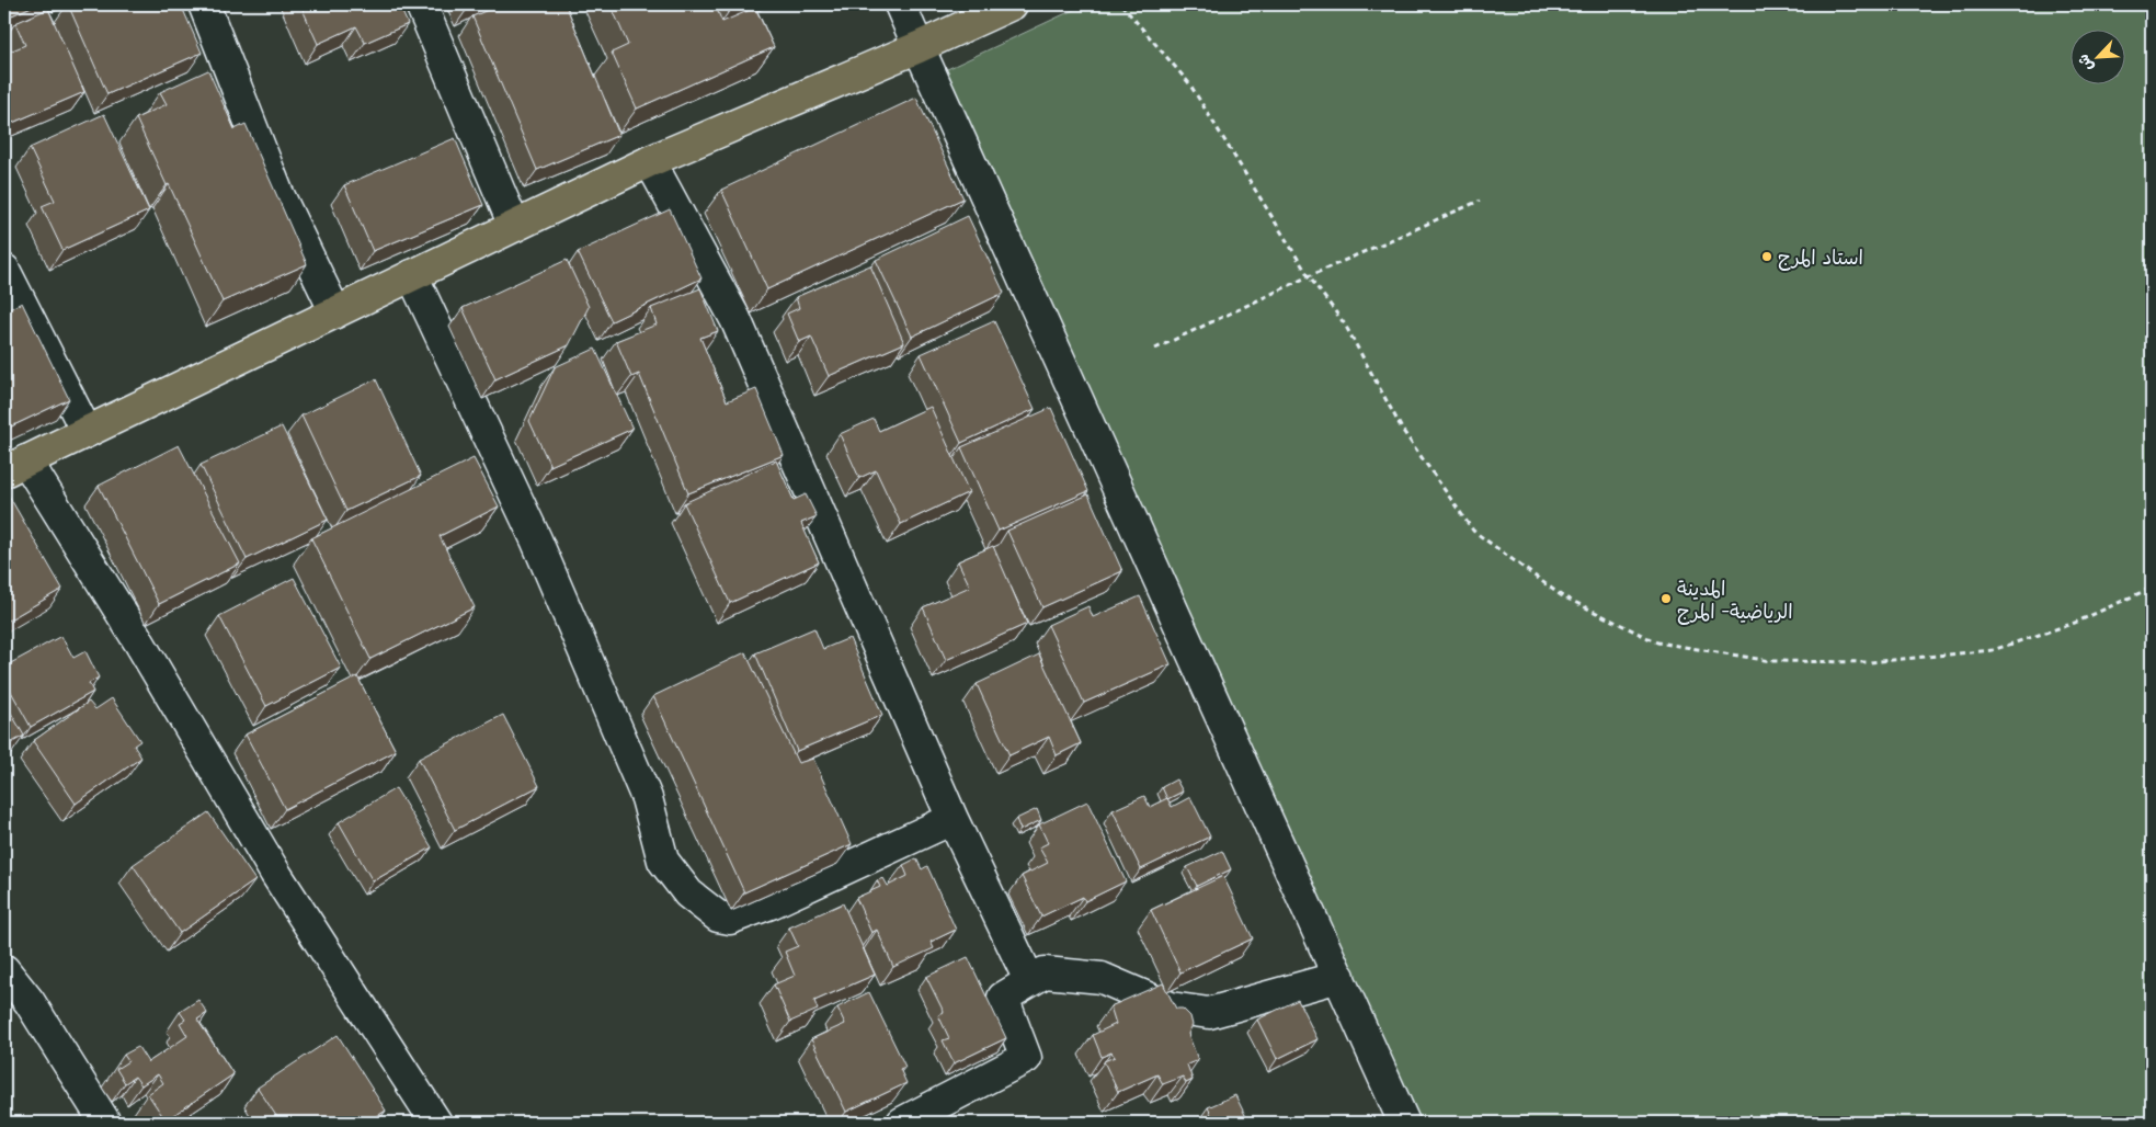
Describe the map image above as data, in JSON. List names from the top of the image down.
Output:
{
  "places": ["استاد المرج", "المدينة الرياضية- المرج"],
  "north": "bottom left"
}
